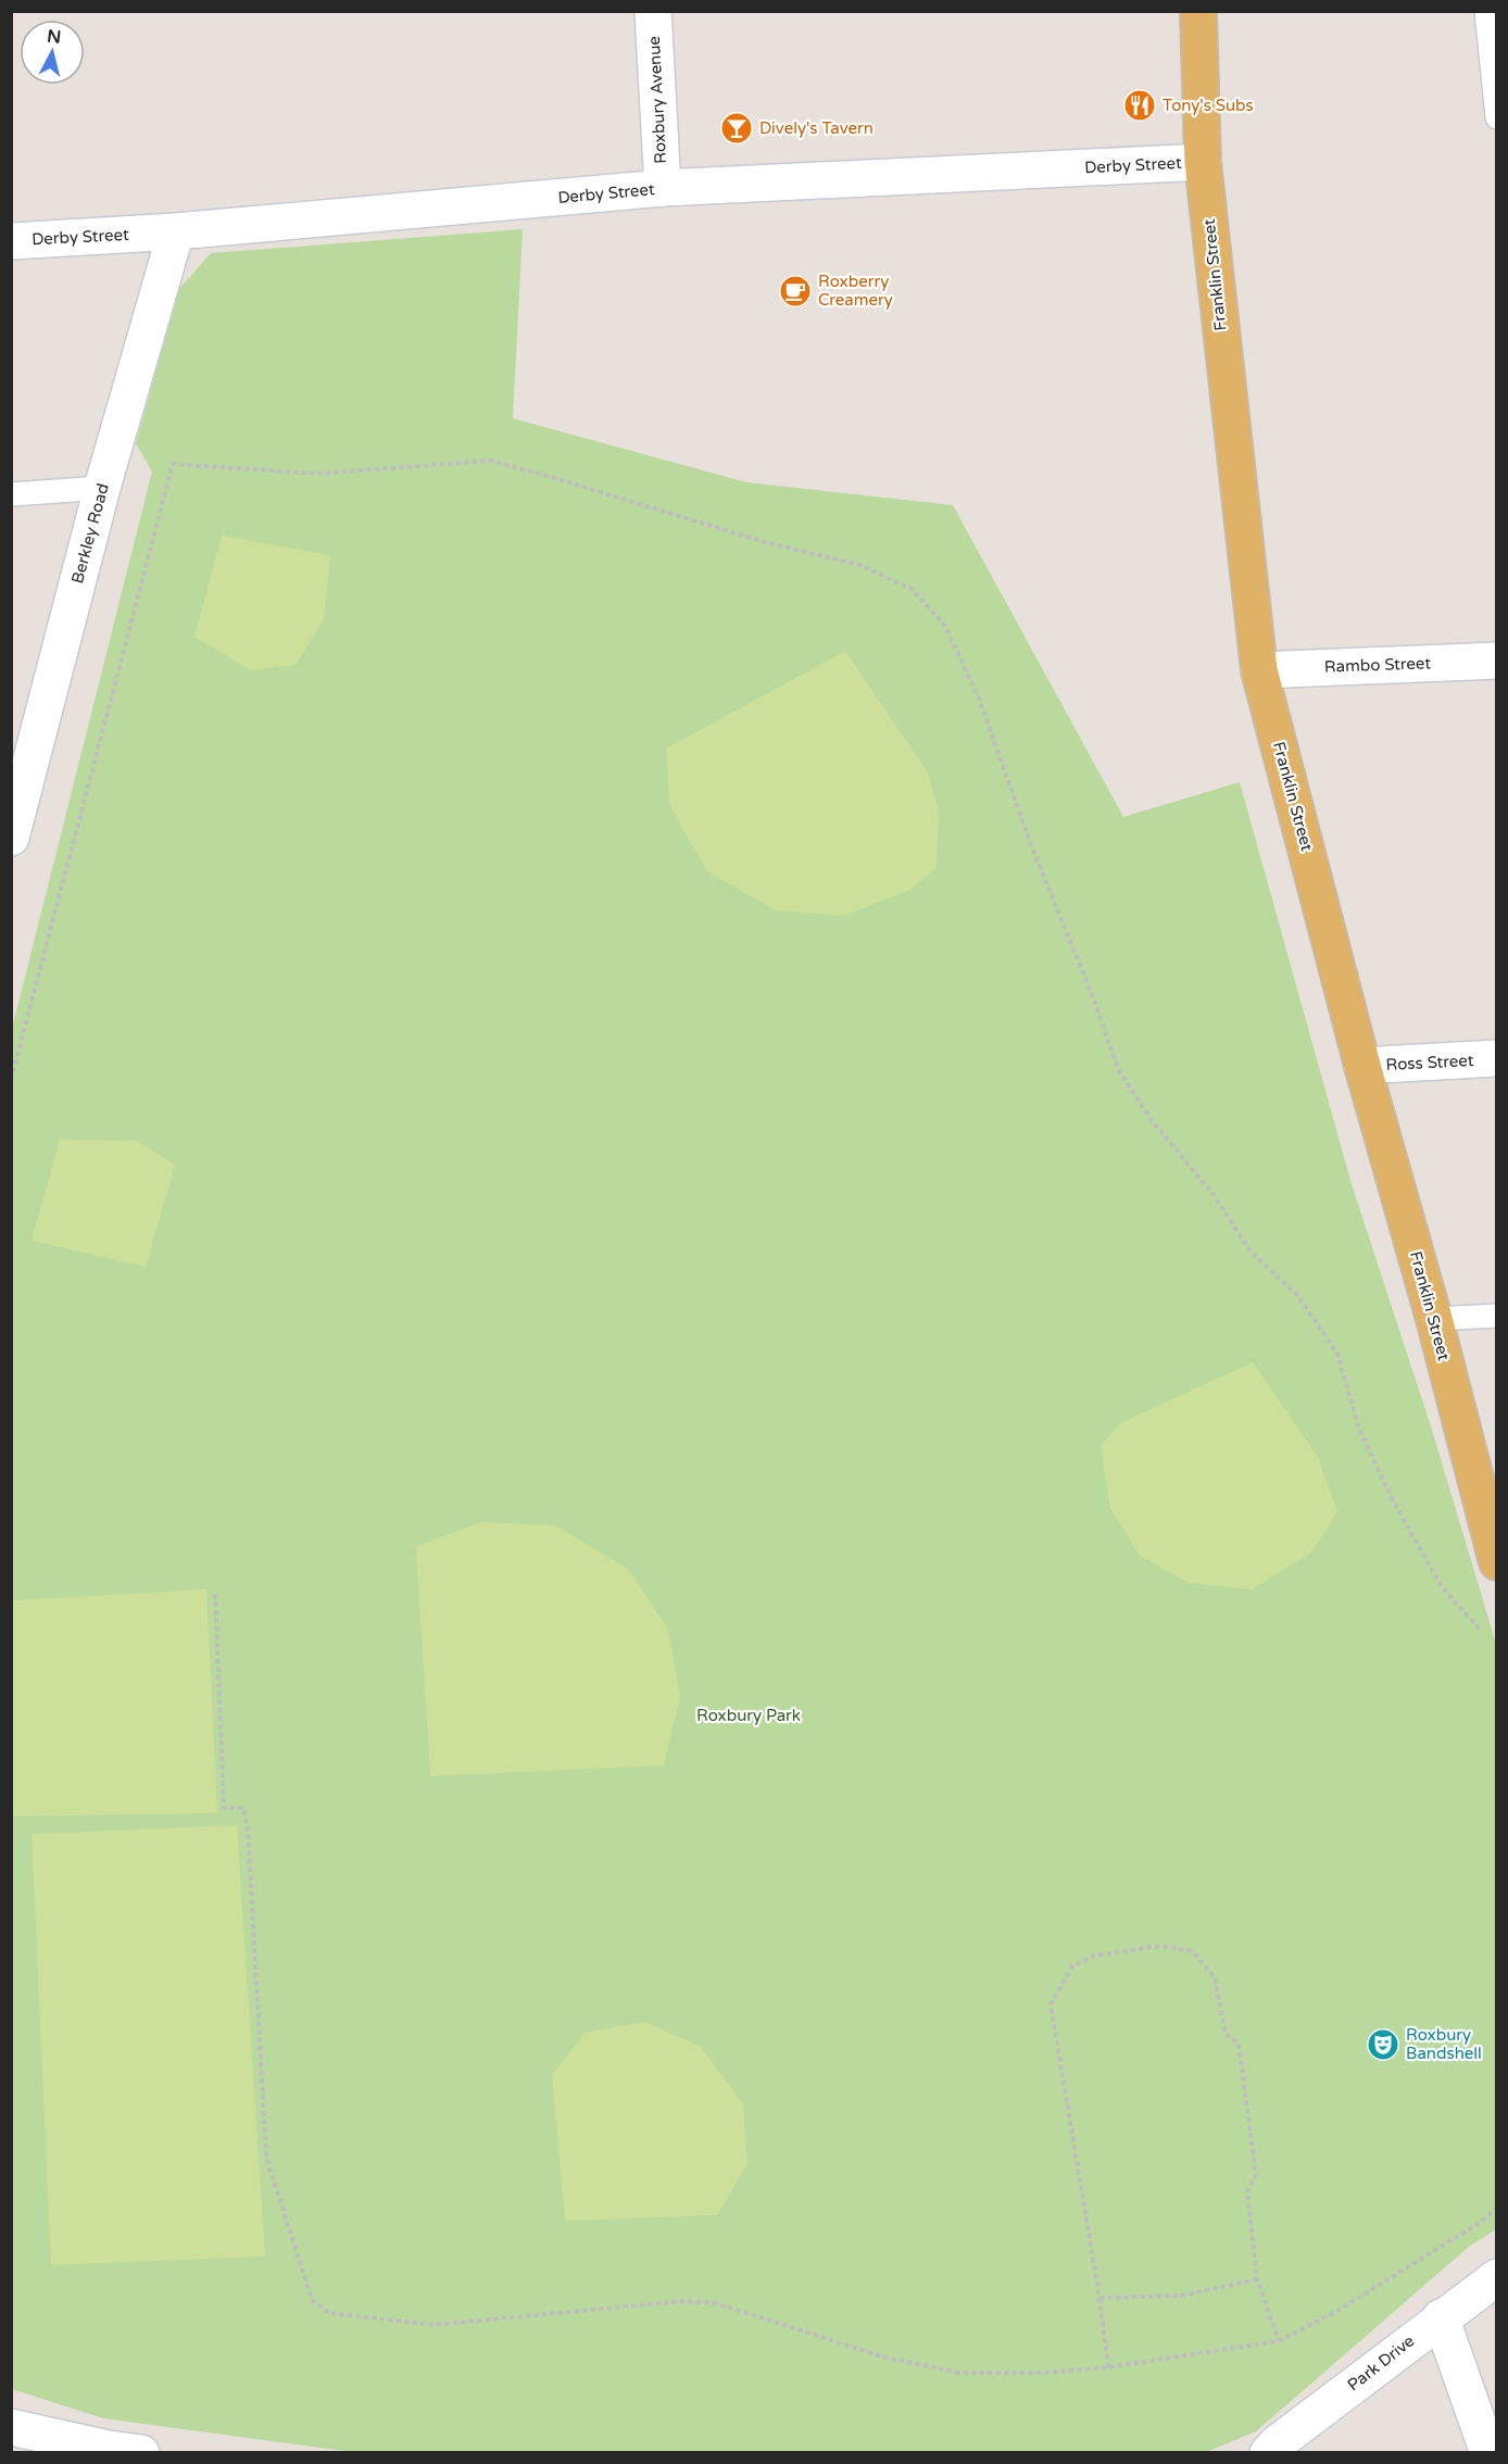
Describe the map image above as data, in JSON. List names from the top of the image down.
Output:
{
  "streets": {
    "main road": ["Franklin Street"],
    "street": [
      "Roxbury Avenue",
      "Derby Street",
      "Berkley Road",
      "Rambo Street",
      "Ross Street",
      "Park Drive"
    ]
  },
  "crossings": [
    ["Roxbury Avenue", "Derby Street"],
    ["Derby Street", "Franklin Street"],
    ["Derby Street", "Berkley Road"],
    ["Franklin Street", "Rambo Street"],
    ["Franklin Street", "Ross Street"]
  ],
  "parks": ["Roxbury Park"],
  "places": {
    "restaurant": ["Tony's Subs"],
    "bar": ["Dively's Tavern"],
    "cafe": ["Roxberry Creamery"],
    "theatre": ["Roxbury Bandshell"]
  },
  "north": "top"
}
